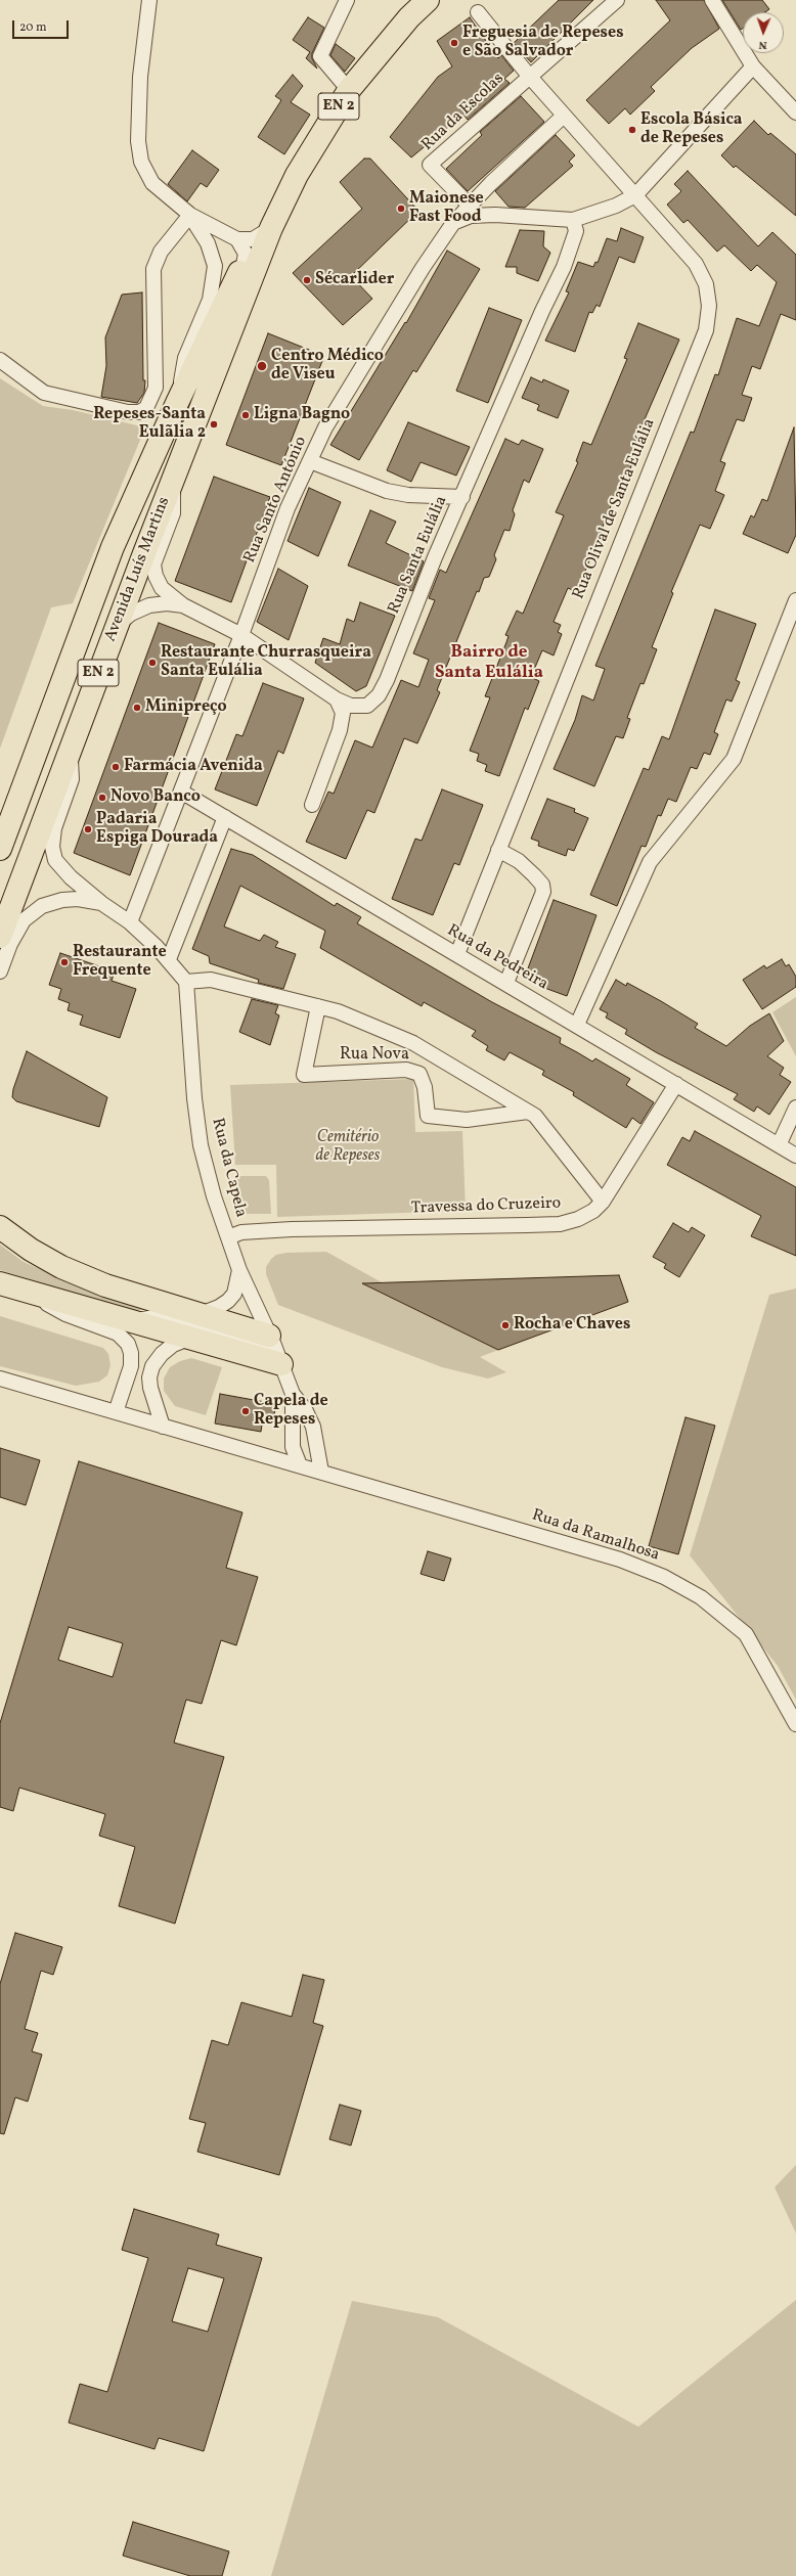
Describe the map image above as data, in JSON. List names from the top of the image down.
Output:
{
  "streets": {
    "main road": ["EN 2", "Avenida Luís Martins"],
    "street": [
      "Rua da Escolas",
      "Rua Santo António",
      "Rua Olival de Santa Eulália",
      "Rua Santa Eulália",
      "Rua da Pedreira",
      "Rua Nova",
      "Rua da Capela",
      "Travessa do Cruzeiro",
      "Rua da Ramalhosa"
    ]
  },
  "crossings": [
    ["Rua da Escolas", "Rua Santo António"],
    ["Rua da Escolas", "Rua Olival de Santa Eulália"],
    ["Rua Santo António", "Rua Olival de Santa Eulália"],
    ["Rua Santo António", "Rua Santa Eulália"],
    ["Rua Santo António", "Rua da Pedreira"],
    ["Rua Olival de Santa Eulália", "Rua da Pedreira"],
    ["Rua da Pedreira", "Travessa do Cruzeiro"],
    ["Rua Nova", "Rua da Capela"],
    ["Rua Nova", "Travessa do Cruzeiro"],
    ["Rua da Capela", "Travessa do Cruzeiro"],
    ["Rua da Capela", "Rua da Ramalhosa"]
  ],
  "districts": ["Bairro de Santa Eulália"],
  "parks": ["Cemitério de Repeses"],
  "places": [
    "Freguesia de Repeses e São Salvador",
    "Escola Básica de Repeses",
    "Maionese Fast Food",
    "Sécarlider",
    "Centro Médico de Viseu",
    "Ligna Bagno",
    "Repeses-Santa Eulãlia 2",
    "Restaurante Churrasqueira Santa Eulália",
    "Minipreço",
    "Farmácia Avenida",
    "Novo Banco",
    "Padaria Espiga Dourada",
    "Restaurante Frequente",
    "Rocha e Chaves",
    "Capela de Repeses"
  ],
  "scale_bar": "20 m",
  "north": "bottom"
}
